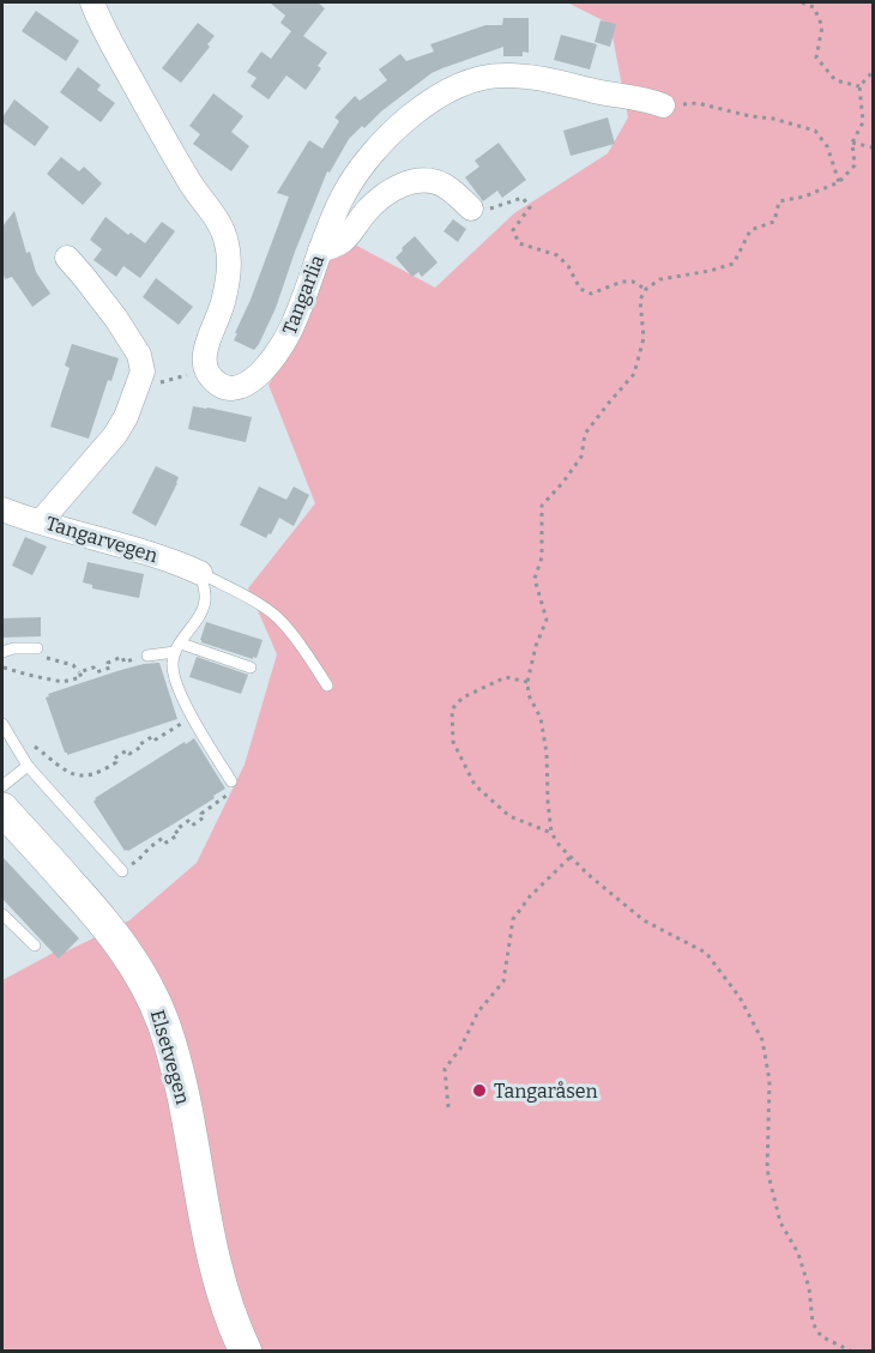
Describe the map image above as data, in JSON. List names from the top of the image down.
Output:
{
  "streets": {
    "main road": ["Elsetvegen"],
    "street": ["Tangarlia", "Tangarvegen"]
  },
  "places": ["Tangaråsen"]
}
